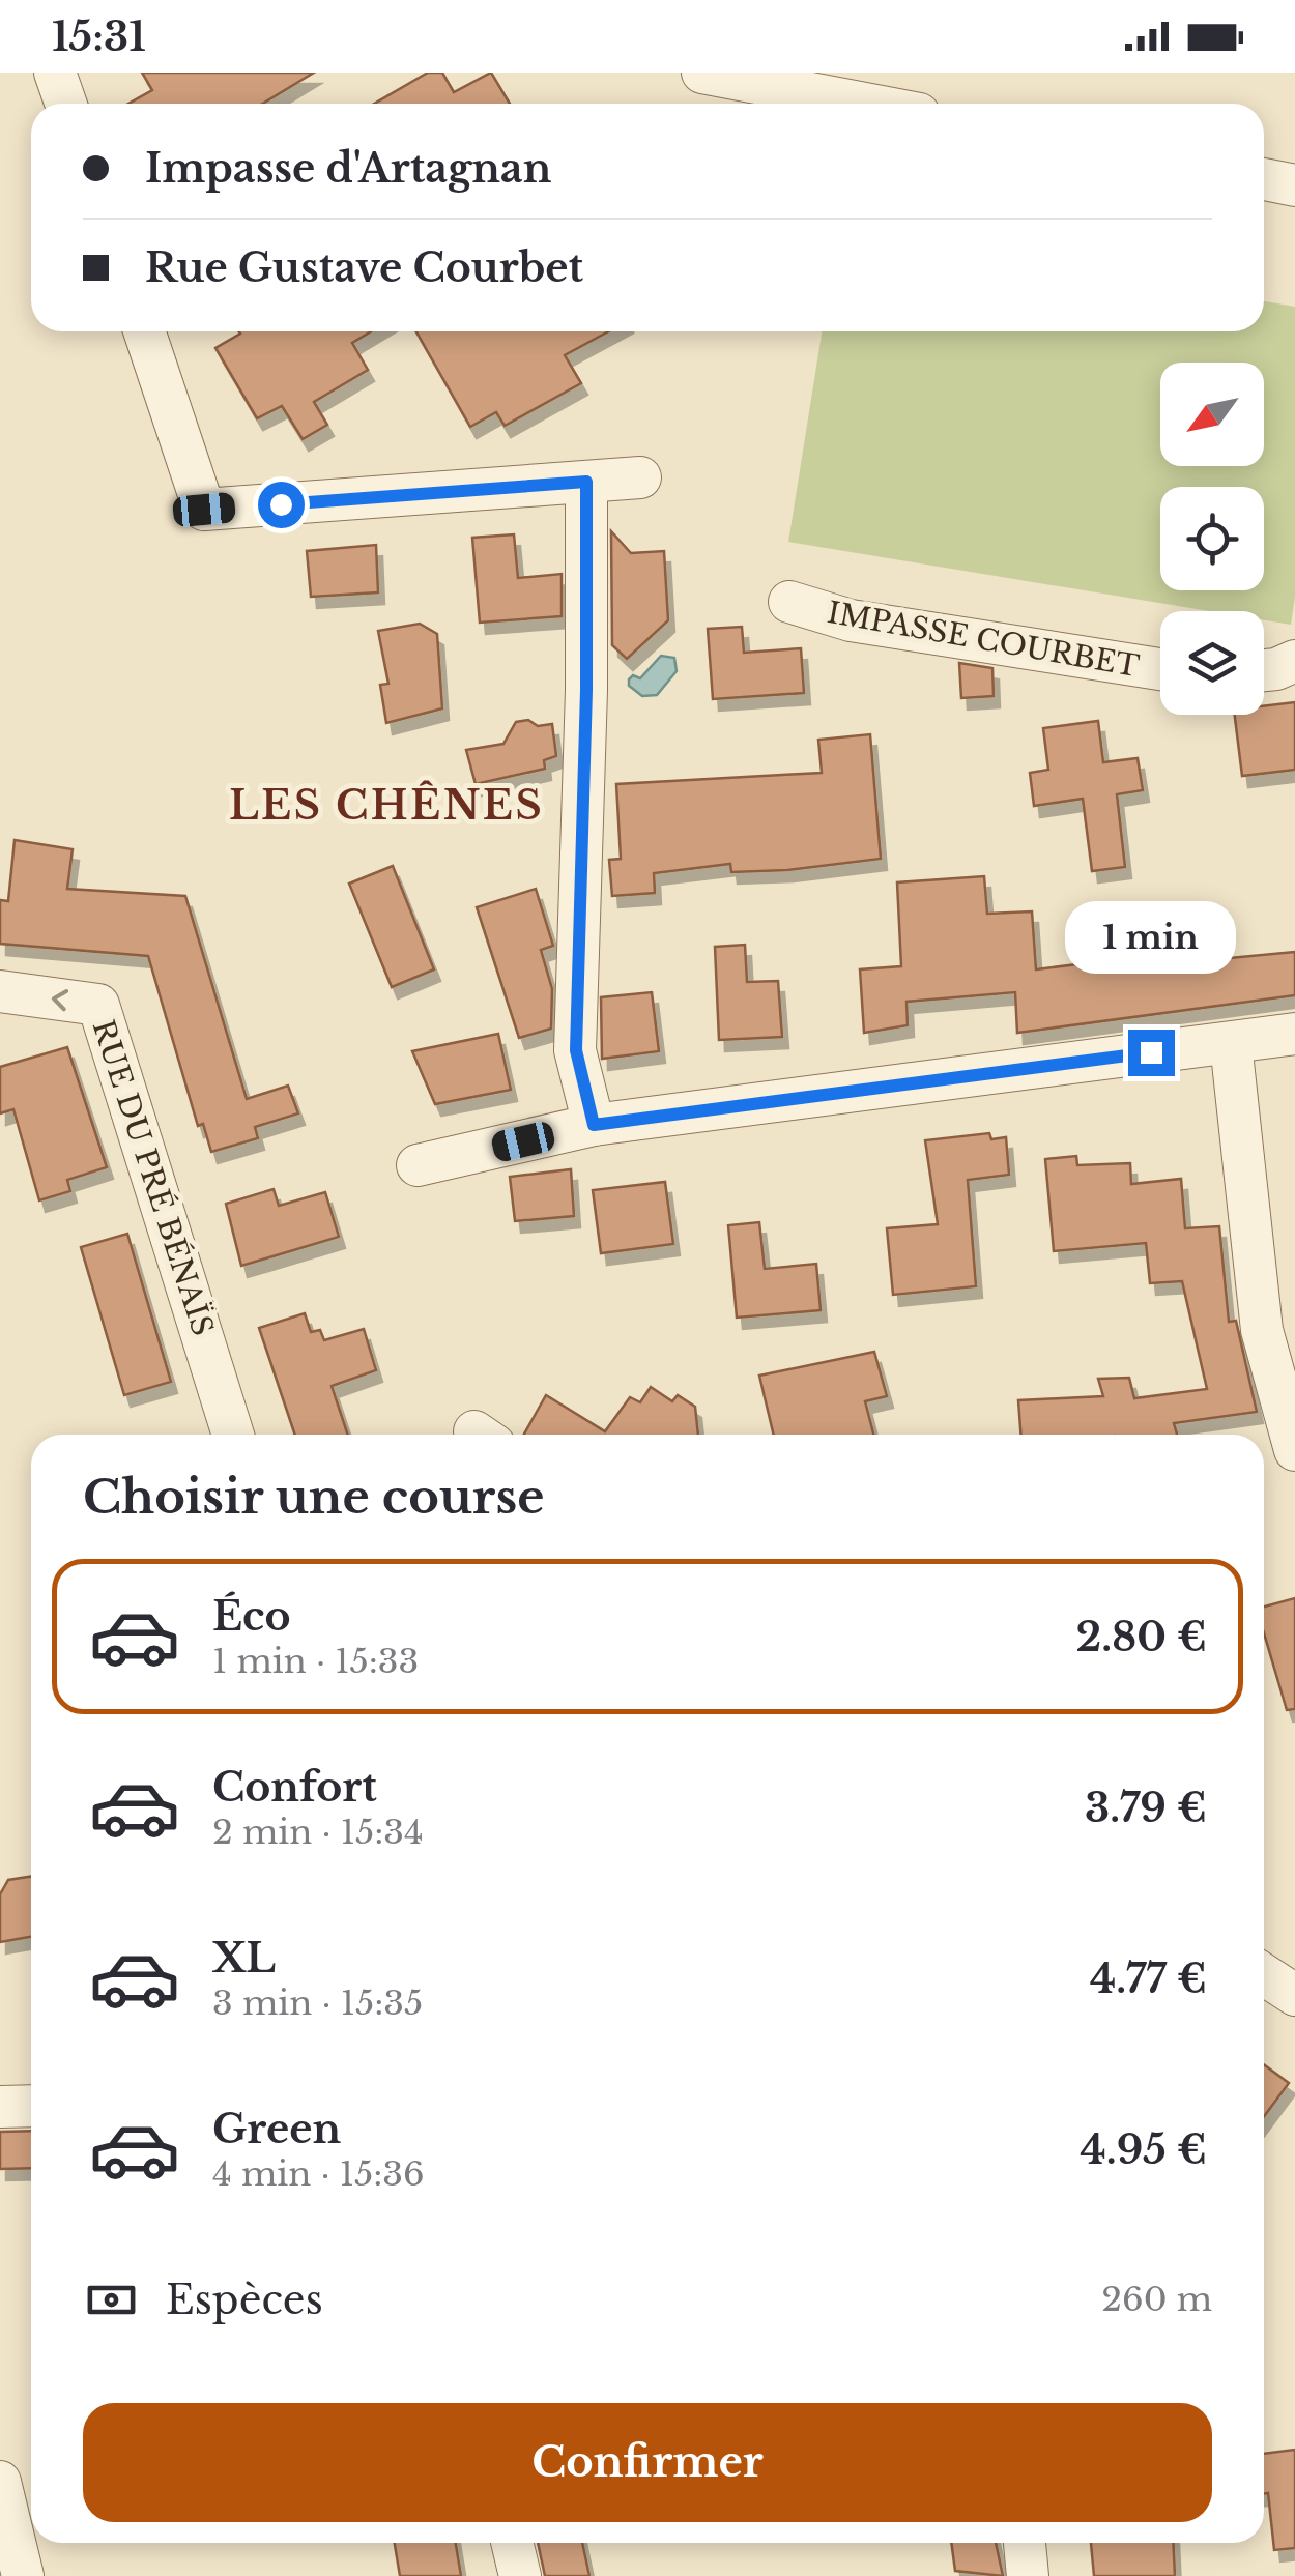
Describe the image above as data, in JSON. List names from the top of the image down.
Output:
{
  "streets": {
    "street": ["IMPASSE COURBET", "RUE DU PRÉ BÉNAÏS"]
  },
  "one_way": ["RUE DU PRÉ BÉNAÏS"],
  "districts": ["LES CHÊNES"],
  "north": "bottom left",
  "page": {
    "status": "15:31",
    "banner": ["Impasse d'Artagnan", "Rue Gustave Courbet"],
    "bubble": "1 min",
    "heading": "Choisir une course",
    "list": [
      {
        "name": "Éco",
        "note": "1 min · 15:33",
        "value": "2.80 €"
      },
      {
        "name": "Confort",
        "note": "2 min · 15:34",
        "value": "3.79 €"
      },
      {
        "name": "XL",
        "note": "3 min · 15:35",
        "value": "4.77 €"
      },
      {
        "name": "Green",
        "note": "4 min · 15:36",
        "value": "4.95 €"
      }
    ],
    "pay": ["Espèces", "260 m"],
    "buttons": "Confirmer"
  }
}
